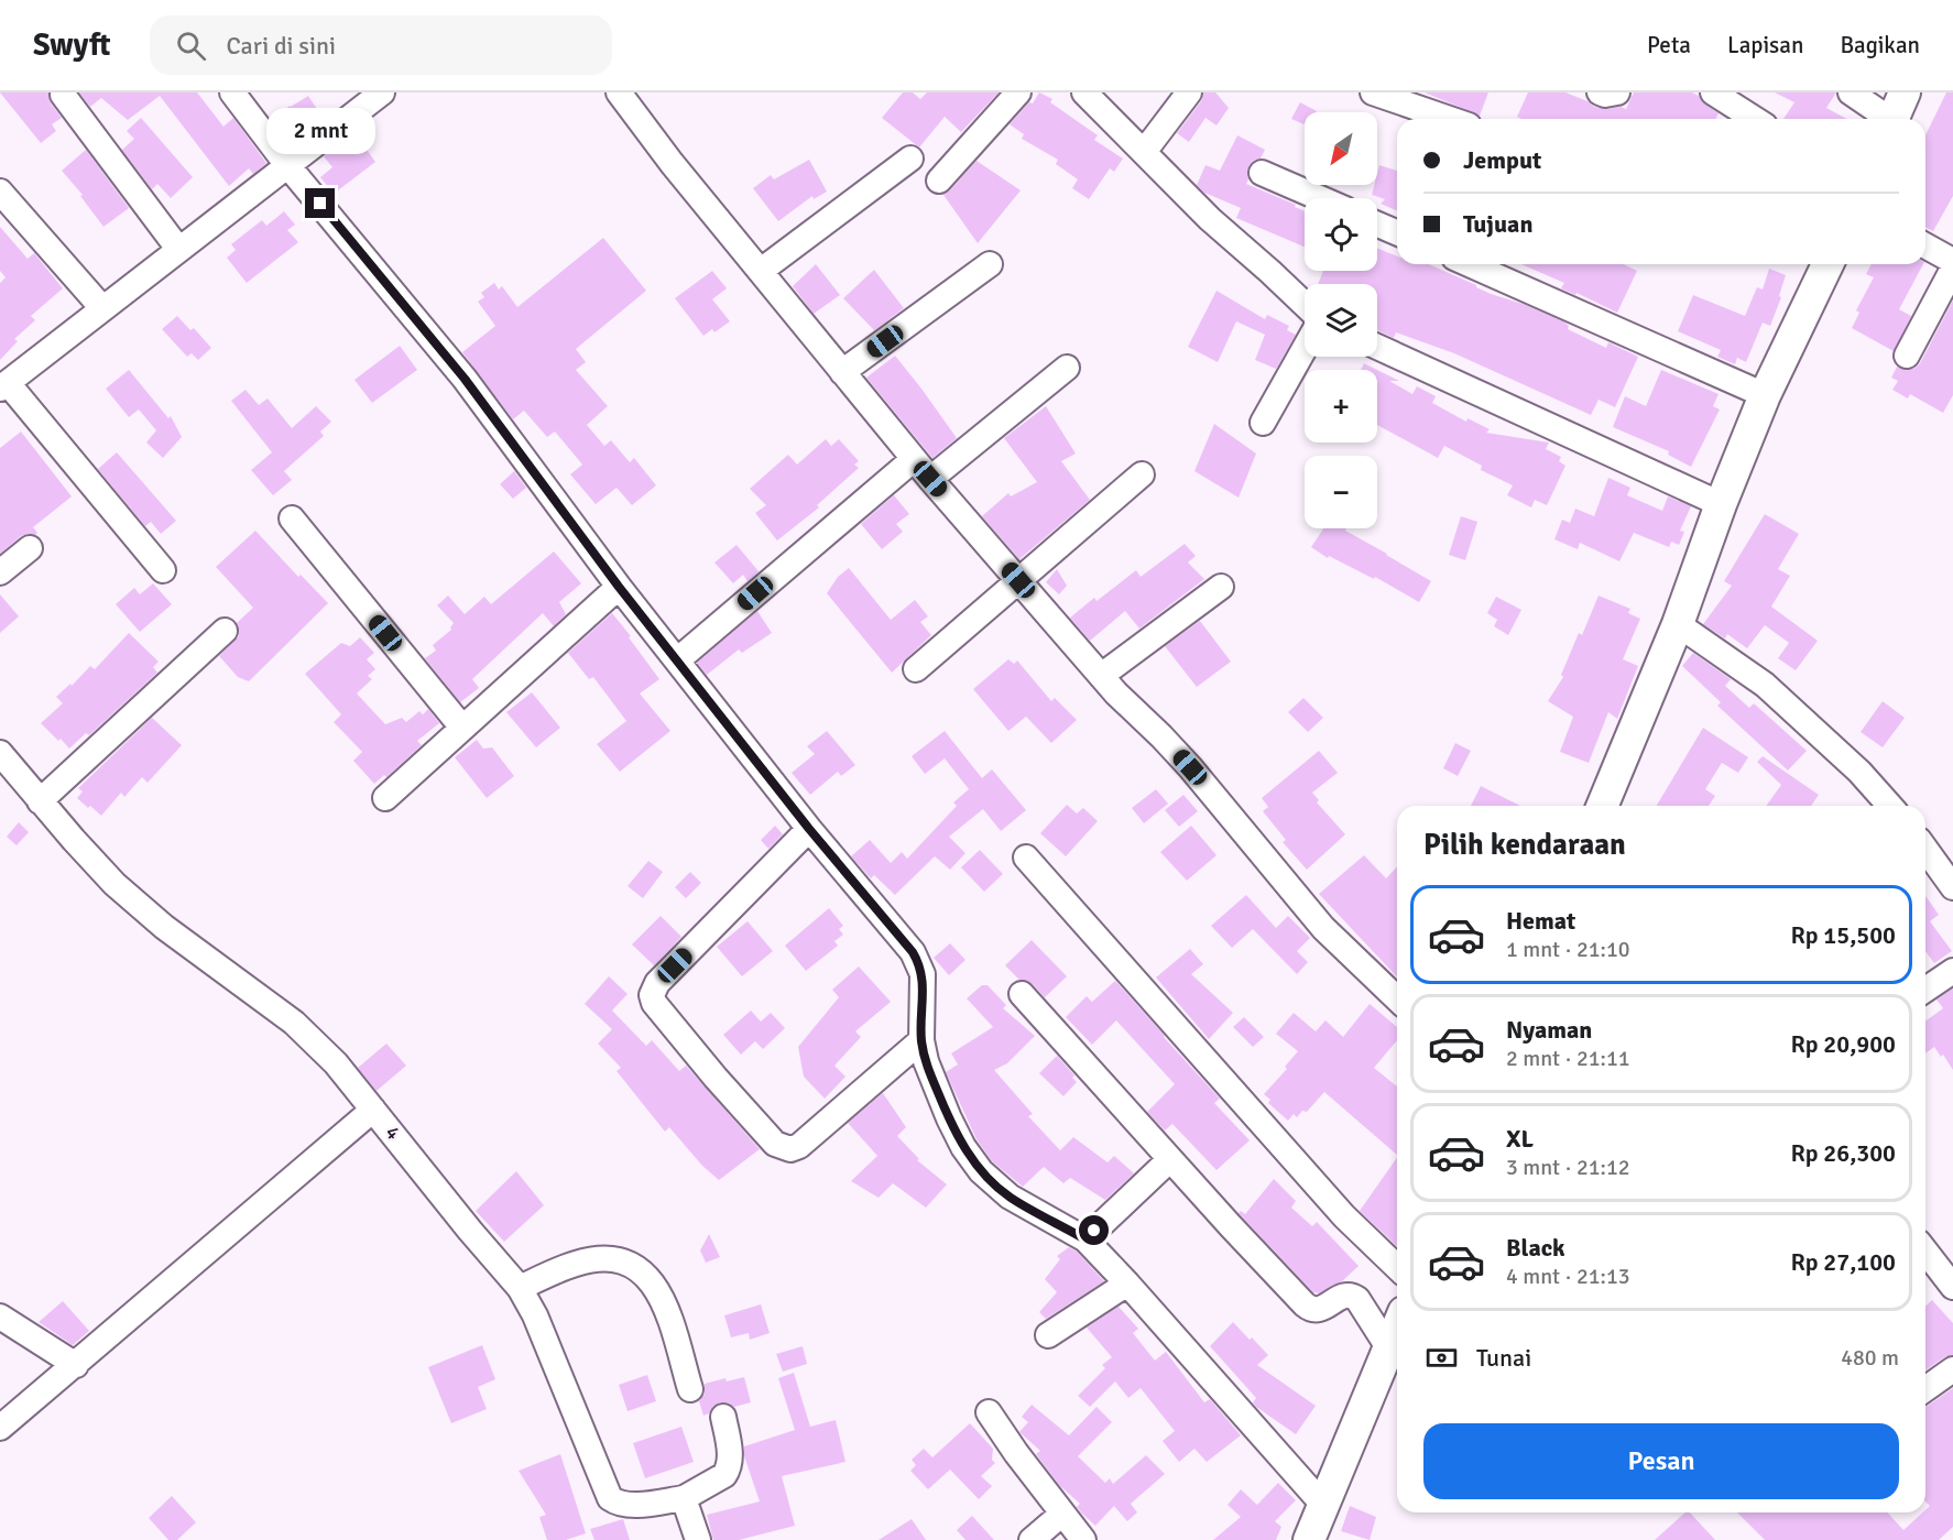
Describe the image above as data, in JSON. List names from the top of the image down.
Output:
{
  "streets": {
    "street": ["4"]
  },
  "north": "bottom left",
  "page": {
    "header": "Swyft",
    "search": "Cari di sini",
    "nav": ["Peta", "Lapisan", "Bagikan"],
    "bubble": "2 mnt",
    "map_buttons": ["+", "−"],
    "banner": ["Jemput", "Tujuan"],
    "heading": "Pilih kendaraan",
    "list": [
      {
        "name": "Hemat",
        "note": "1 mnt · 21:10",
        "value": "Rp 15,500"
      },
      {
        "name": "Nyaman",
        "note": "2 mnt · 21:11",
        "value": "Rp 20,900"
      },
      {
        "name": "XL",
        "note": "3 mnt · 21:12",
        "value": "Rp 26,300"
      },
      {
        "name": "Black",
        "note": "4 mnt · 21:13",
        "value": "Rp 27,100"
      }
    ],
    "pay": ["Tunai", "480 m"],
    "buttons": "Pesan"
  }
}
